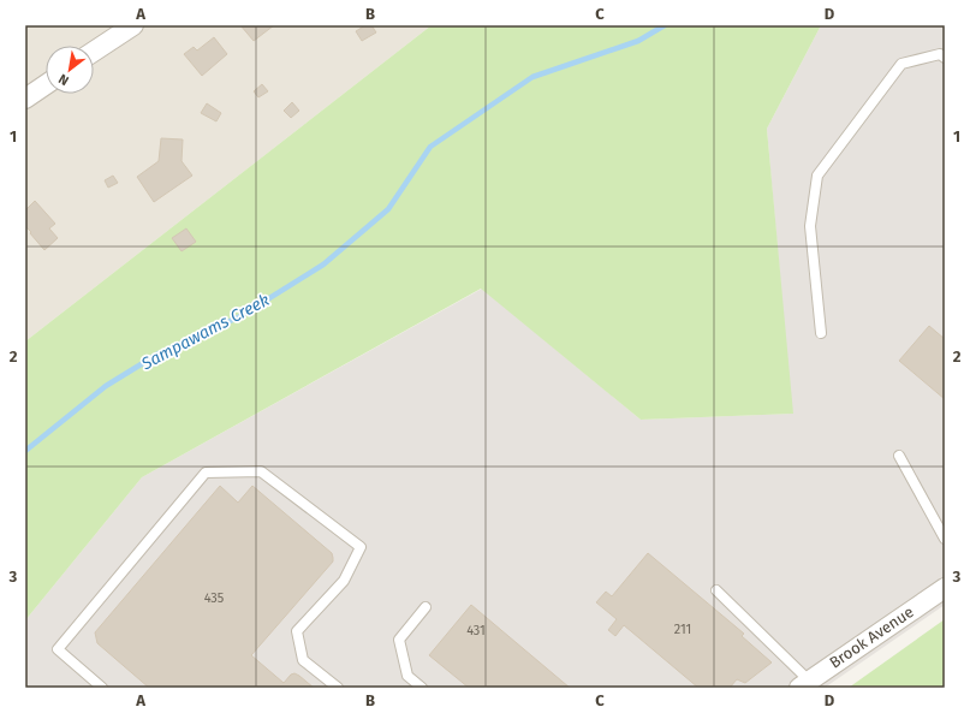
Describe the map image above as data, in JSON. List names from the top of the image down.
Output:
{
  "streets": {
    "street": ["Brook Avenue"]
  },
  "water": ["Sampawams Creek"],
  "house_numbers": ["435", "211", "431"],
  "north": "bottom left",
  "grid": {
    "columns": [
      "A",
      "B",
      "C",
      "D"
    ],
    "rows": ["1", "2", "3"]
  }
}
